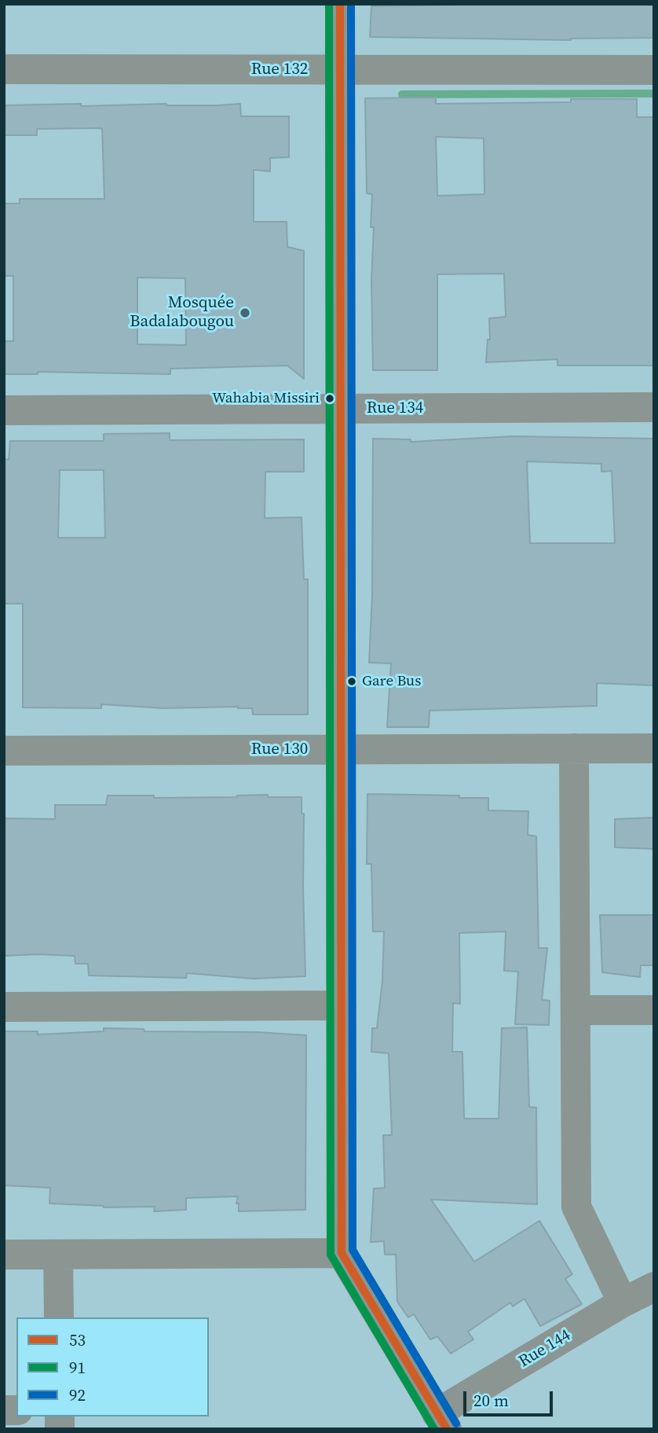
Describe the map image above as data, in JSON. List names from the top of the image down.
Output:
{
  "streets": {
    "street": [
      "Rue 132",
      "Rue 134",
      "Rue 130",
      "Rue 144"
    ]
  },
  "places": ["Mosquée Badalabougou", "Wahabia Missiri", "Gare Bus"],
  "lines": ["transit line 53", "transit line 91", "transit line 92"],
  "legend": ["53", "91", "92"],
  "scale_bar": "20 m"
}
